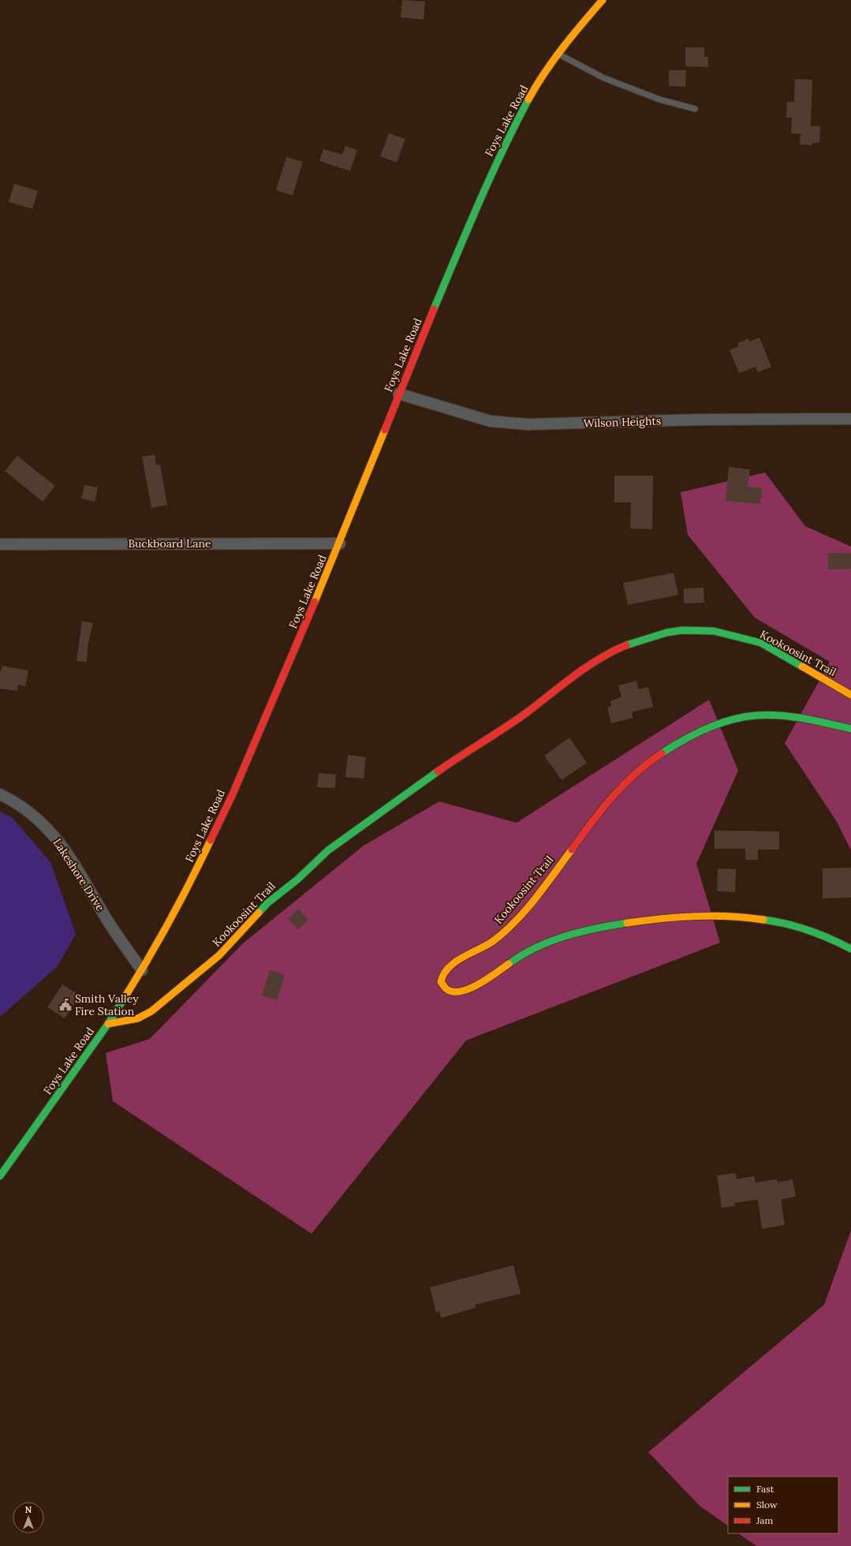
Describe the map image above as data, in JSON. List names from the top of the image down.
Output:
{
  "streets": {
    "street": [
      "Foys Lake Road",
      "Wilson Heights",
      "Buckboard Lane",
      "Kookoosint Trail",
      "Lakeshore Drive"
    ]
  },
  "crossings": [
    ["Foys Lake Road", "Wilson Heights"],
    ["Foys Lake Road", "Buckboard Lane"],
    ["Foys Lake Road", "Kookoosint Trail"],
    ["Foys Lake Road", "Lakeshore Drive"]
  ],
  "places": {
    "public building": ["Smith Valley Fire Station"]
  },
  "legend": ["Fast", "Slow", "Jam"],
  "north": "top"
}
